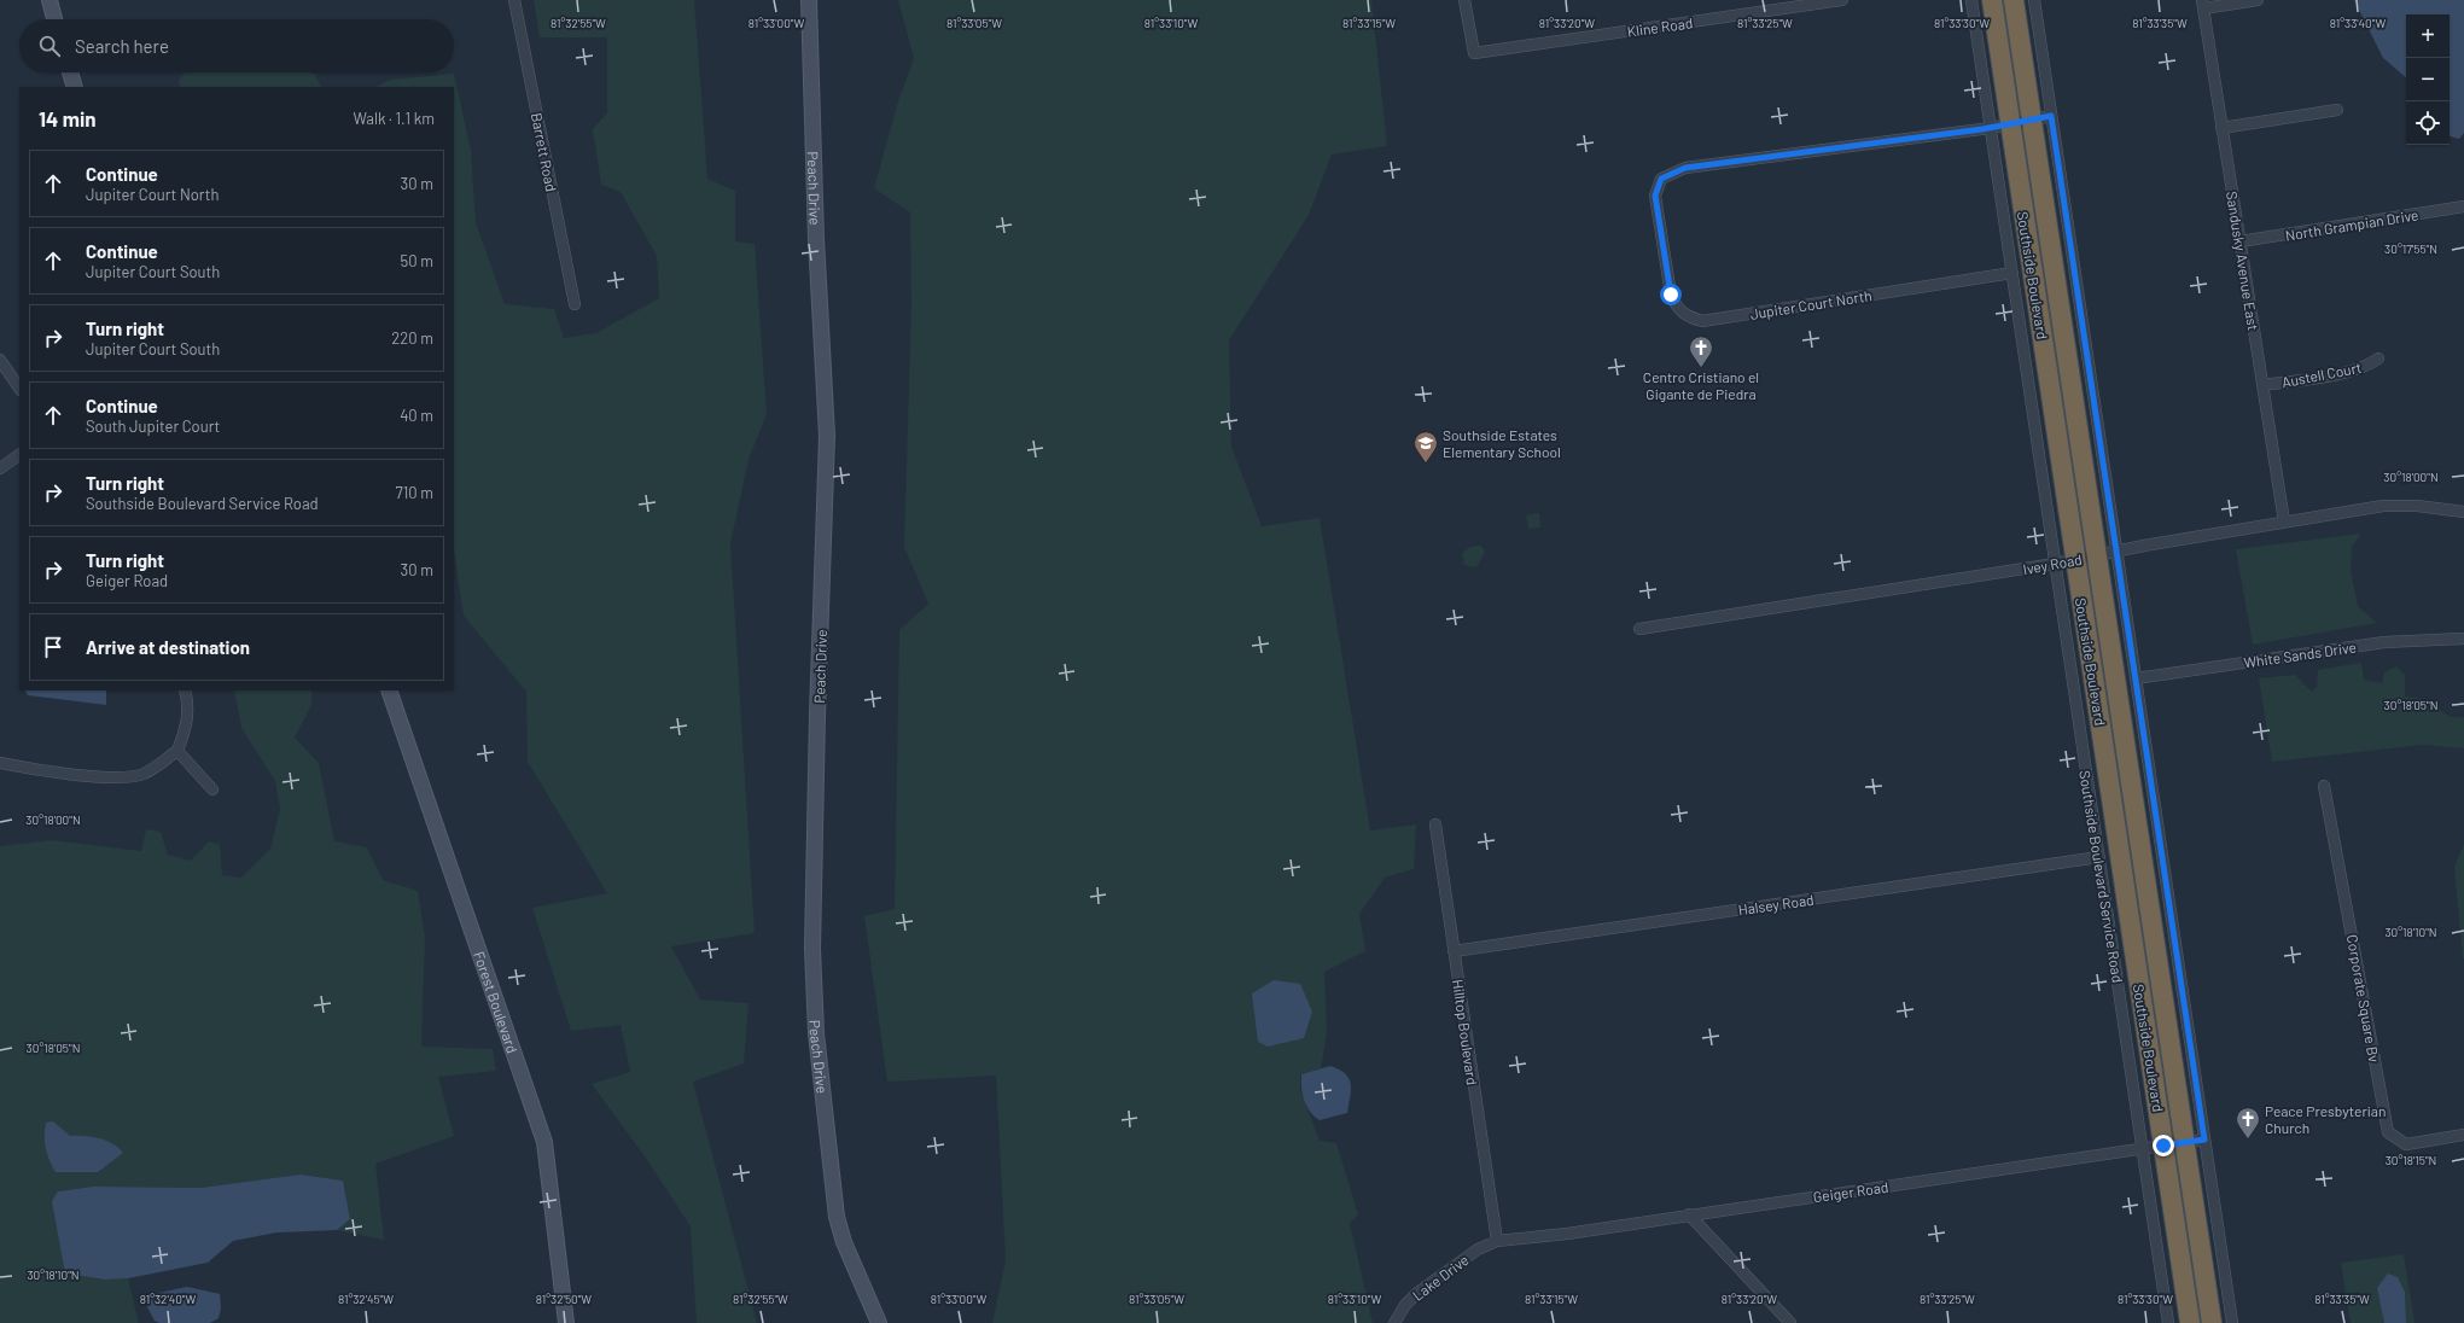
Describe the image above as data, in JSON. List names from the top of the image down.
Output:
{
  "streets": {
    "highway": ["Southside Boulevard"],
    "main road": ["Peach Drive", "Forest Boulevard"],
    "street": [
      "Kline Road",
      "Barrett Road",
      "North Grampian Drive",
      "Sandusky Avenue East",
      "Jupiter Court North",
      "Austell Court",
      "Ivey Road",
      "White Sands Drive",
      "Southside Boulevard Service Road",
      "Halsey Road",
      "Corporate Square Bv",
      "Hilltop Boulevard",
      "Geiger Road",
      "Lake Drive"
    ]
  },
  "crossings": [
    ["North Grampian Drive", "Sandusky Avenue East"],
    ["Sandusky Avenue East", "Austell Court"],
    ["Sandusky Avenue East", "Ivey Road"],
    ["Southside Boulevard", "Ivey Road"],
    ["Southside Boulevard", "Geiger Road"],
    ["Jupiter Court North", "Southside Boulevard Service Road"],
    ["Ivey Road", "Southside Boulevard Service Road"],
    ["Southside Boulevard Service Road", "Halsey Road"],
    ["Southside Boulevard Service Road", "Geiger Road"],
    ["Halsey Road", "Hilltop Boulevard"],
    ["Hilltop Boulevard", "Geiger Road"],
    ["Hilltop Boulevard", "Lake Drive"],
    ["Geiger Road", "Lake Drive"]
  ],
  "places": {
    "church": ["Centro Cristiano el Gigante de Piedra", "Peace Presbyterian Church"],
    "school or university": ["Southside Estates Elementary School"]
  },
  "page": {
    "map_buttons": ["+", "−"],
    "search": "Search here",
    "heading": ["14 min", "Walk · 1.1 km"],
    "list": [
      ["Continue", "Jupiter Court North", "30 m"],
      ["Continue", "Jupiter Court South", "50 m"],
      ["Turn right", "Jupiter Court South", "220 m"],
      ["Continue", "South Jupiter Court", "40 m"],
      ["Turn right", "Southside Boulevard Service Road", "710 m"],
      ["Turn right", "Geiger Road", "30 m"],
      "Arrive at destination"
    ]
  },
  "coordinates": [
    "81°32'55\"W",
    "81°33'00\"W",
    "81°33'05\"W",
    "81°33'10\"W",
    "81°33'15\"W",
    "81°33'20\"W",
    "81°33'25\"W",
    "81°33'30\"W",
    "81°33'35\"W",
    "81°33'40\"W",
    "30°17'55\"N",
    "30°18'00\"N",
    "30°18'05\"N",
    "30°18'10\"N",
    "30°18'15\"N",
    "81°32'40\"W",
    "81°32'45\"W",
    "81°32'50\"W"
  ]
}
